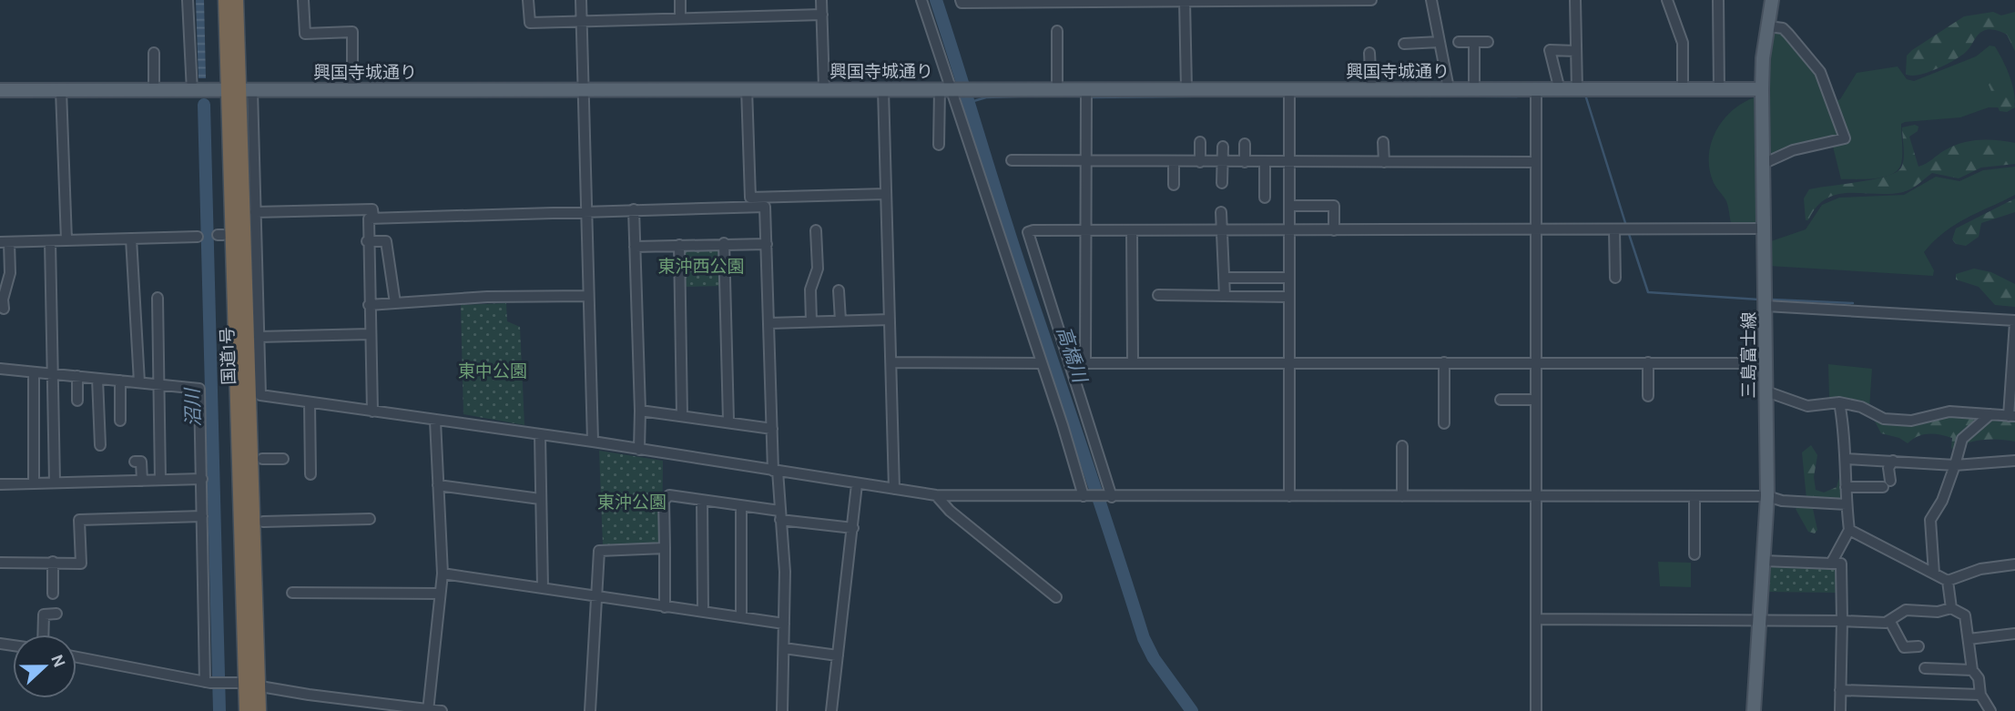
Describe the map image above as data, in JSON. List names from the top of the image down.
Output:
{
  "streets": {
    "highway": ["国道1号"],
    "main road": ["興国寺城通り", "三島富士線"]
  },
  "crossings": [
    ["興国寺城通り", "三島富士線"],
    ["興国寺城通り", "国道1号"]
  ],
  "water": ["高橋川", "沼川"],
  "parks": ["東沖西公園", "東中公園", "東沖公園"],
  "north": "right"
}
